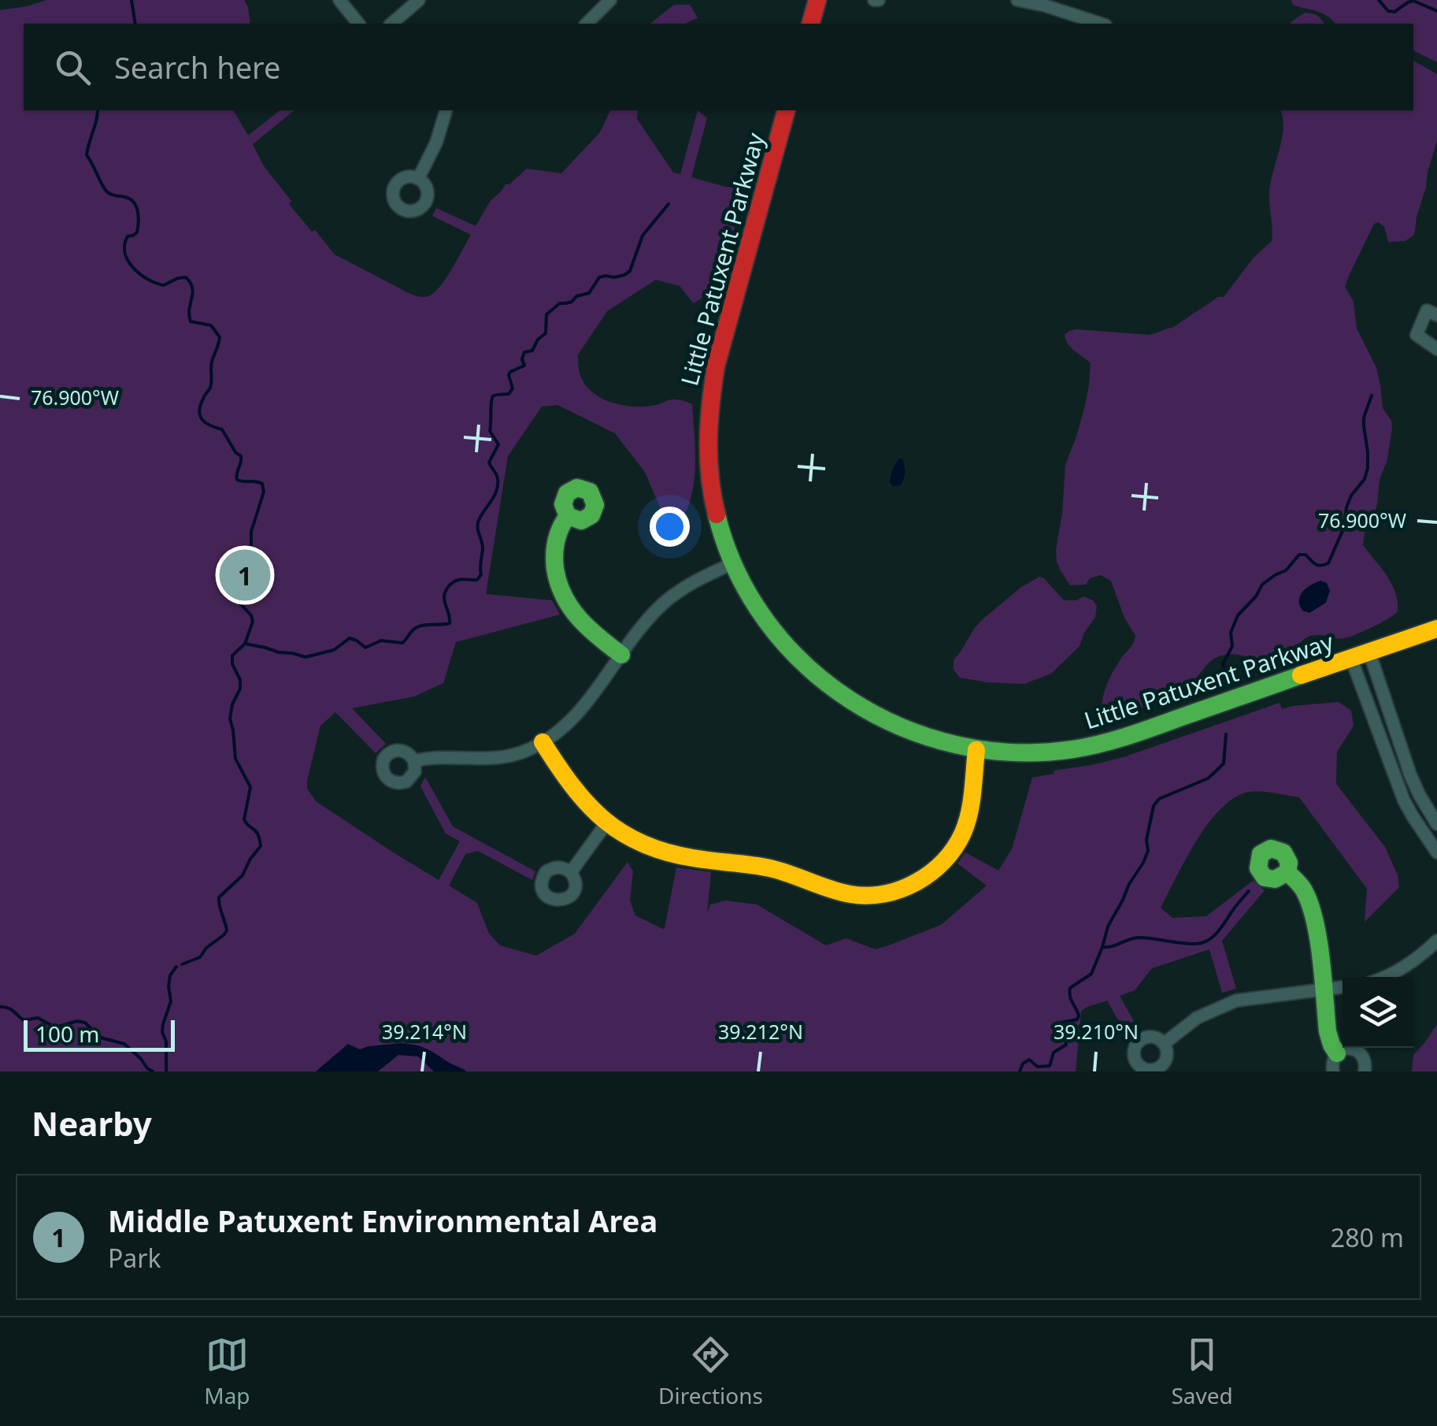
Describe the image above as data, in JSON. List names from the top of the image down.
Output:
{
  "streets": {
    "street": ["Little Patuxent Parkway"]
  },
  "scale_bar": "100 m",
  "page": {
    "search": "Search here",
    "pins": "1",
    "scale": "100 m",
    "heading": "Nearby",
    "list": [
      {
        "mark": "1",
        "name": "Middle Patuxent Environmental Area",
        "note": "Park",
        "value": "280 m"
      }
    ],
    "nav": ["Map", "Directions", "Saved"]
  },
  "coordinates": [
    "76.900°W",
    "39.214°N",
    "39.212°N",
    "39.210°N"
  ]
}
